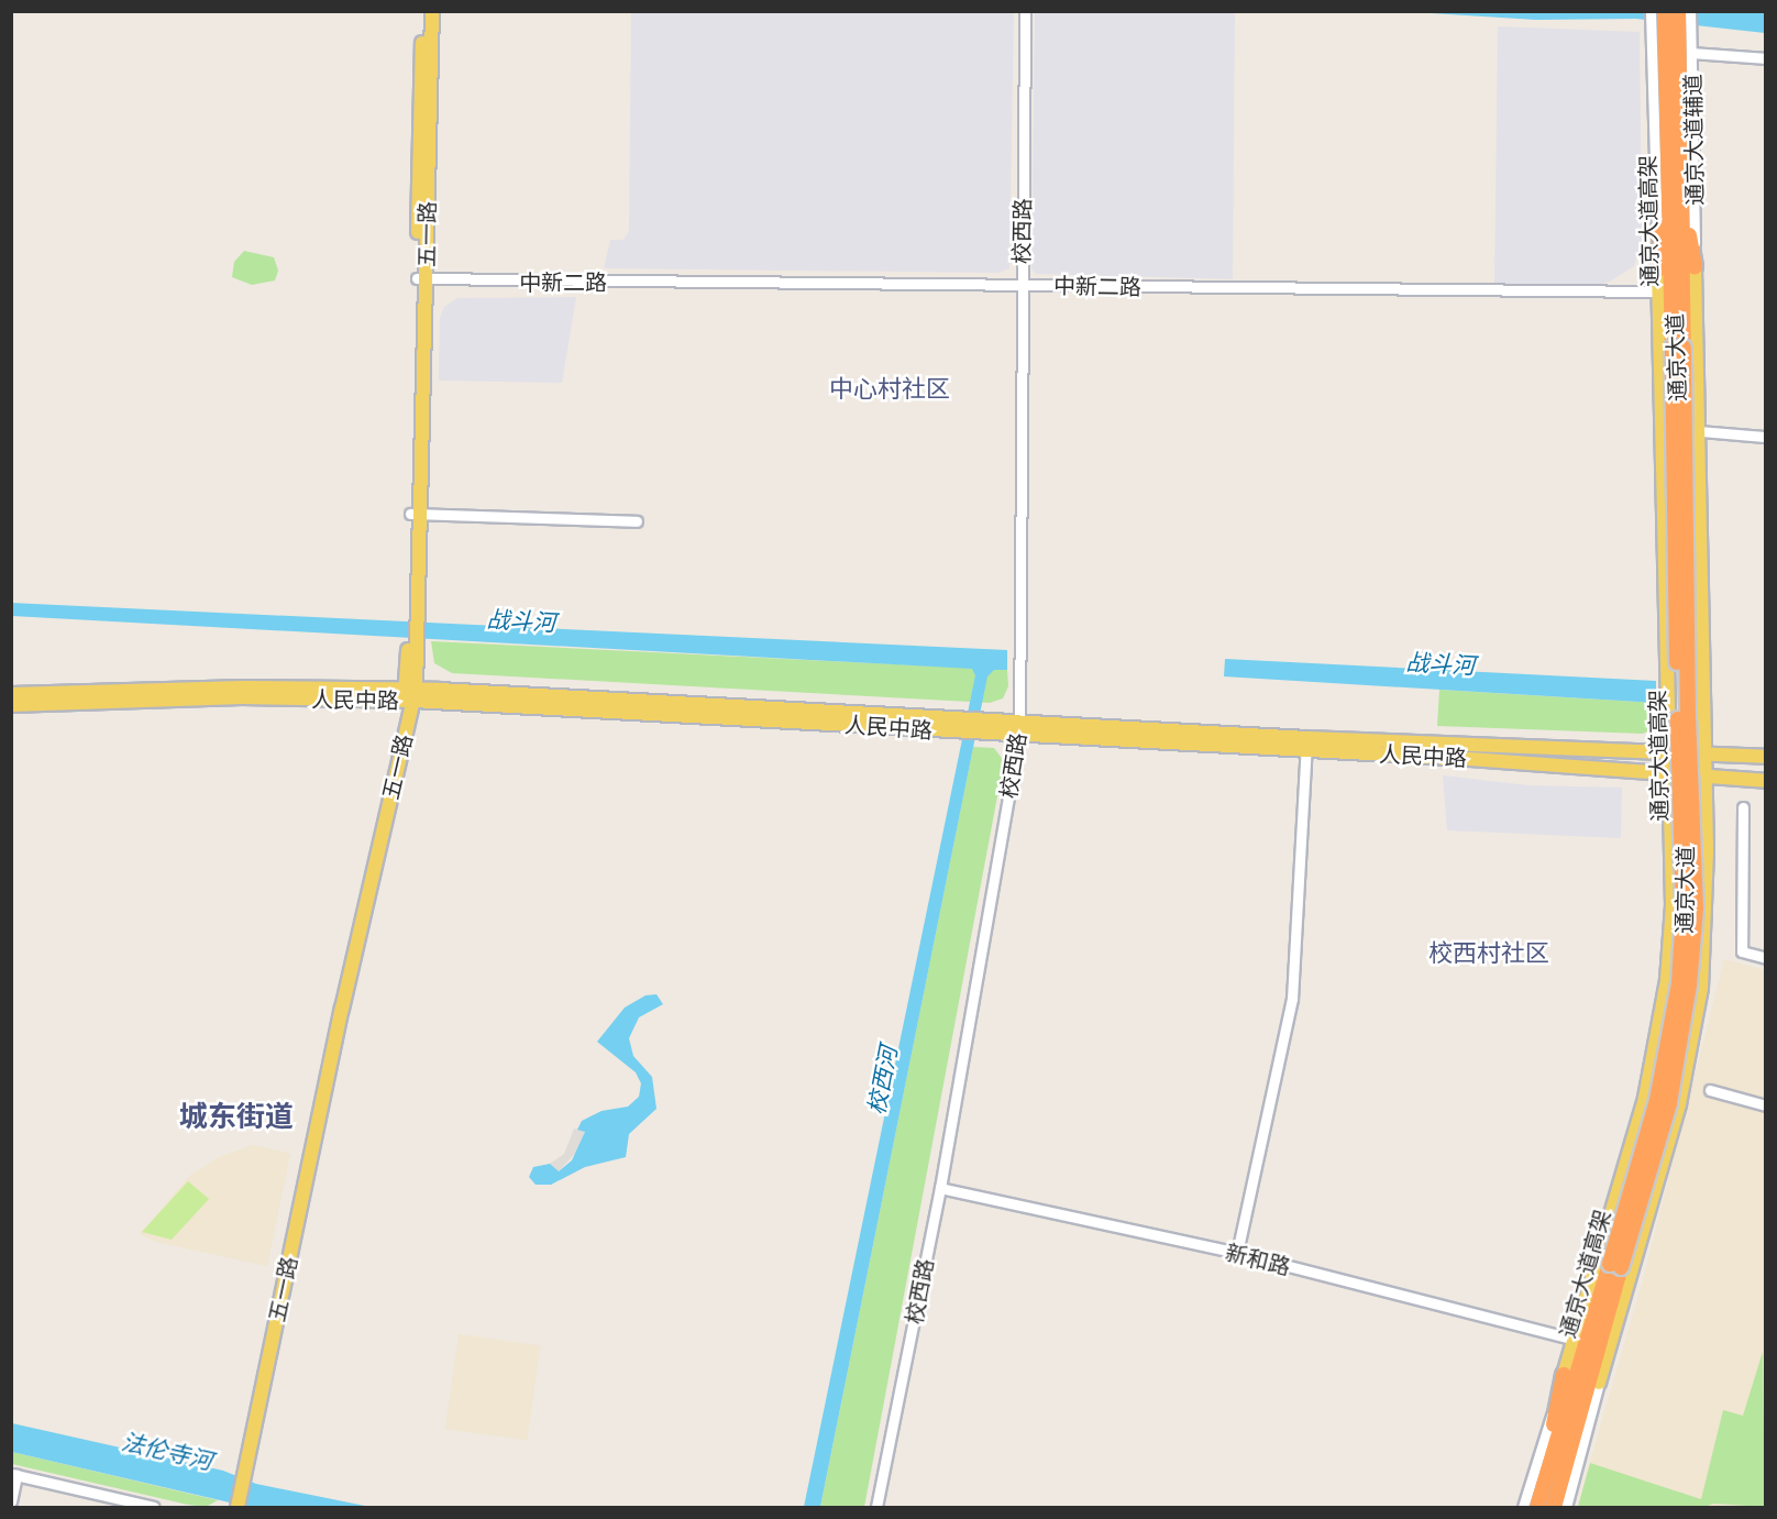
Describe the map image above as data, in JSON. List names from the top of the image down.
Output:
{
  "streets": {
    "highway": ["通京大道高架"],
    "main road": ["五一路", "通京大道", "人民中路"],
    "street": [
      "通京大道辅道",
      "校西路",
      "中新二路",
      "新和路"
    ]
  },
  "crossings": [
    ["通京大道辅道", "通京大道高架"],
    ["通京大道辅道", "通京大道"],
    ["校西路", "中新二路"],
    ["校西路", "人民中路"],
    ["校西路", "新和路"],
    ["五一路", "中新二路"],
    ["五一路", "人民中路"],
    ["中新二路", "通京大道"],
    ["通京大道", "人民中路"],
    ["通京大道", "新和路"]
  ],
  "districts": ["中心村社区", "校西村社区", "城东街道"],
  "water": ["战斗河", "校西河", "法伦寺河"]
}
